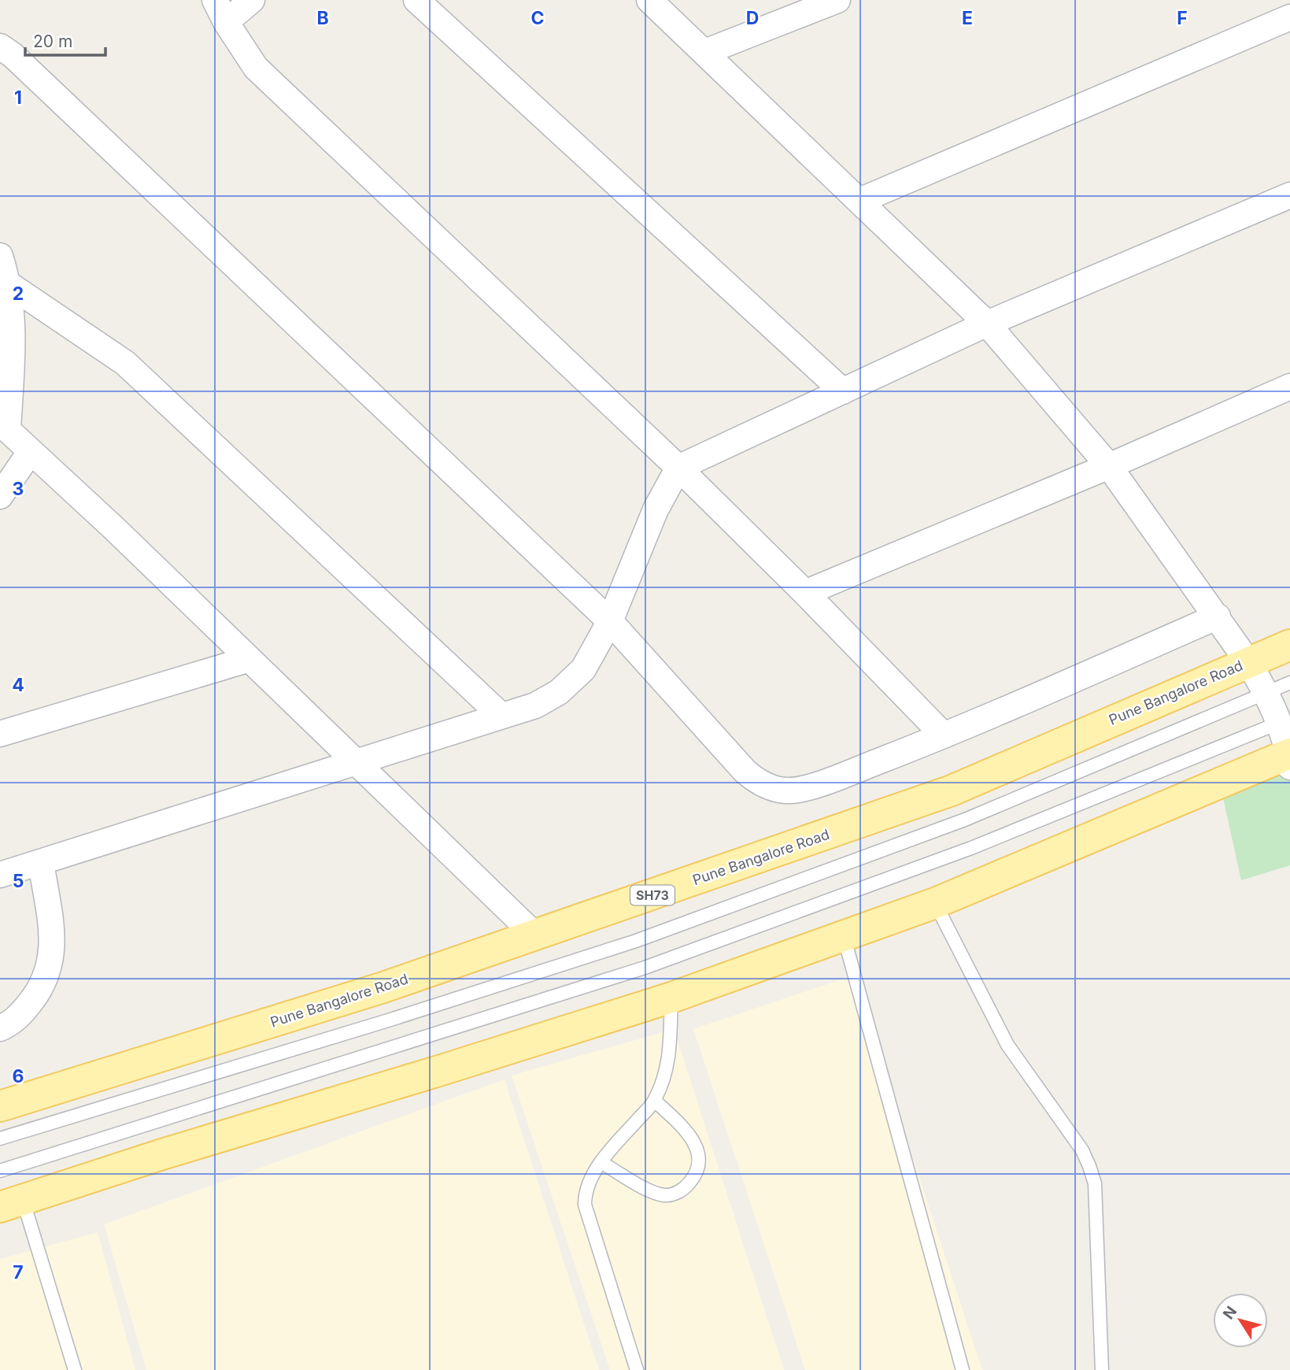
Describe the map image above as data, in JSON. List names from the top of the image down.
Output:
{
  "streets": {
    "main road": ["Pune Bangalore Road", "SH73"]
  },
  "scale_bar": "20 m",
  "north": "top left",
  "grid": {
    "columns": [
      "B",
      "C",
      "D",
      "E",
      "F"
    ],
    "rows": [
      "1",
      "2",
      "3",
      "4",
      "5",
      "6",
      "7"
    ]
  }
}
